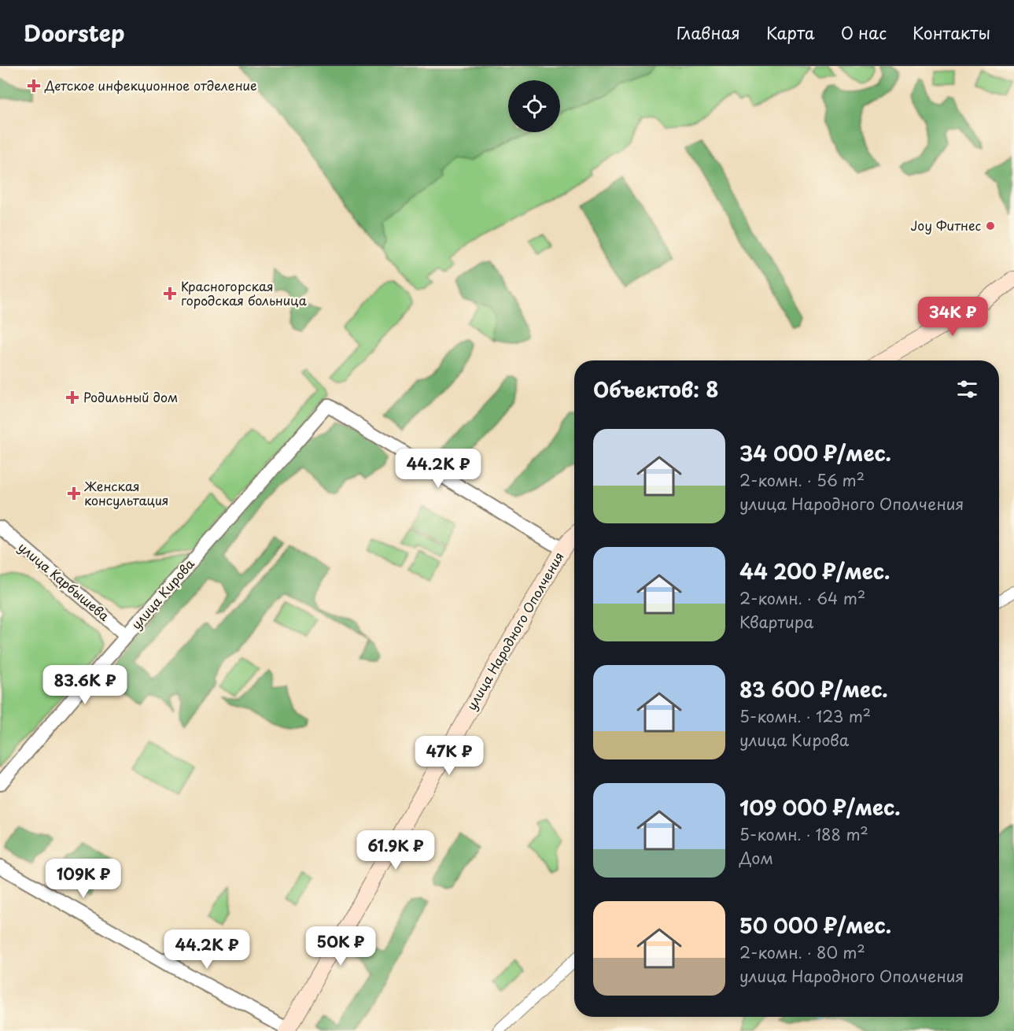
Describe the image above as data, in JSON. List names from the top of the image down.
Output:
{
  "streets": {
    "main road": ["улица Народного Ополчения"],
    "street": ["улица Карбышева", "улица Кирова"]
  },
  "crossings": [
    ["улица Карбышева", "улица Кирова"],
    ["улица Кирова", "улица Народного Ополчения"]
  ],
  "places": {
    "health": [
      "Детское инфекционное отделение",
      "Красногорская городская больница",
      "Родильный дом",
      "Женская консультация"
    ],
    "other": ["Joy Фитнес"]
  },
  "page": {
    "header": "Doorstep",
    "nav": [
      "Главная",
      "Карта",
      "О нас",
      "Контакты"
    ],
    "price": [
      "34K ₽",
      "44.2K ₽",
      "83.6K ₽",
      "47K ₽",
      "61.9K ₽",
      "109K ₽",
      "50K ₽",
      "44.2K ₽"
    ],
    "heading": "Объектов: 8",
    "list": [
      {
        "name": "34 000 ₽/мес.",
        "note": "2-комн. · 56 m² · улица Народного Ополчения"
      },
      {
        "name": "44 200 ₽/мес.",
        "note": "2-комн. · 64 m² · Квартира"
      },
      {
        "name": "83 600 ₽/мес.",
        "note": "5-комн. · 123 m² · улица Кирова"
      },
      {
        "name": "109 000 ₽/мес.",
        "note": "5-комн. · 188 m² · Дом"
      },
      {
        "name": "50 000 ₽/мес.",
        "note": "2-комн. · 80 m² · улица Народного Ополчения"
      }
    ]
  }
}
